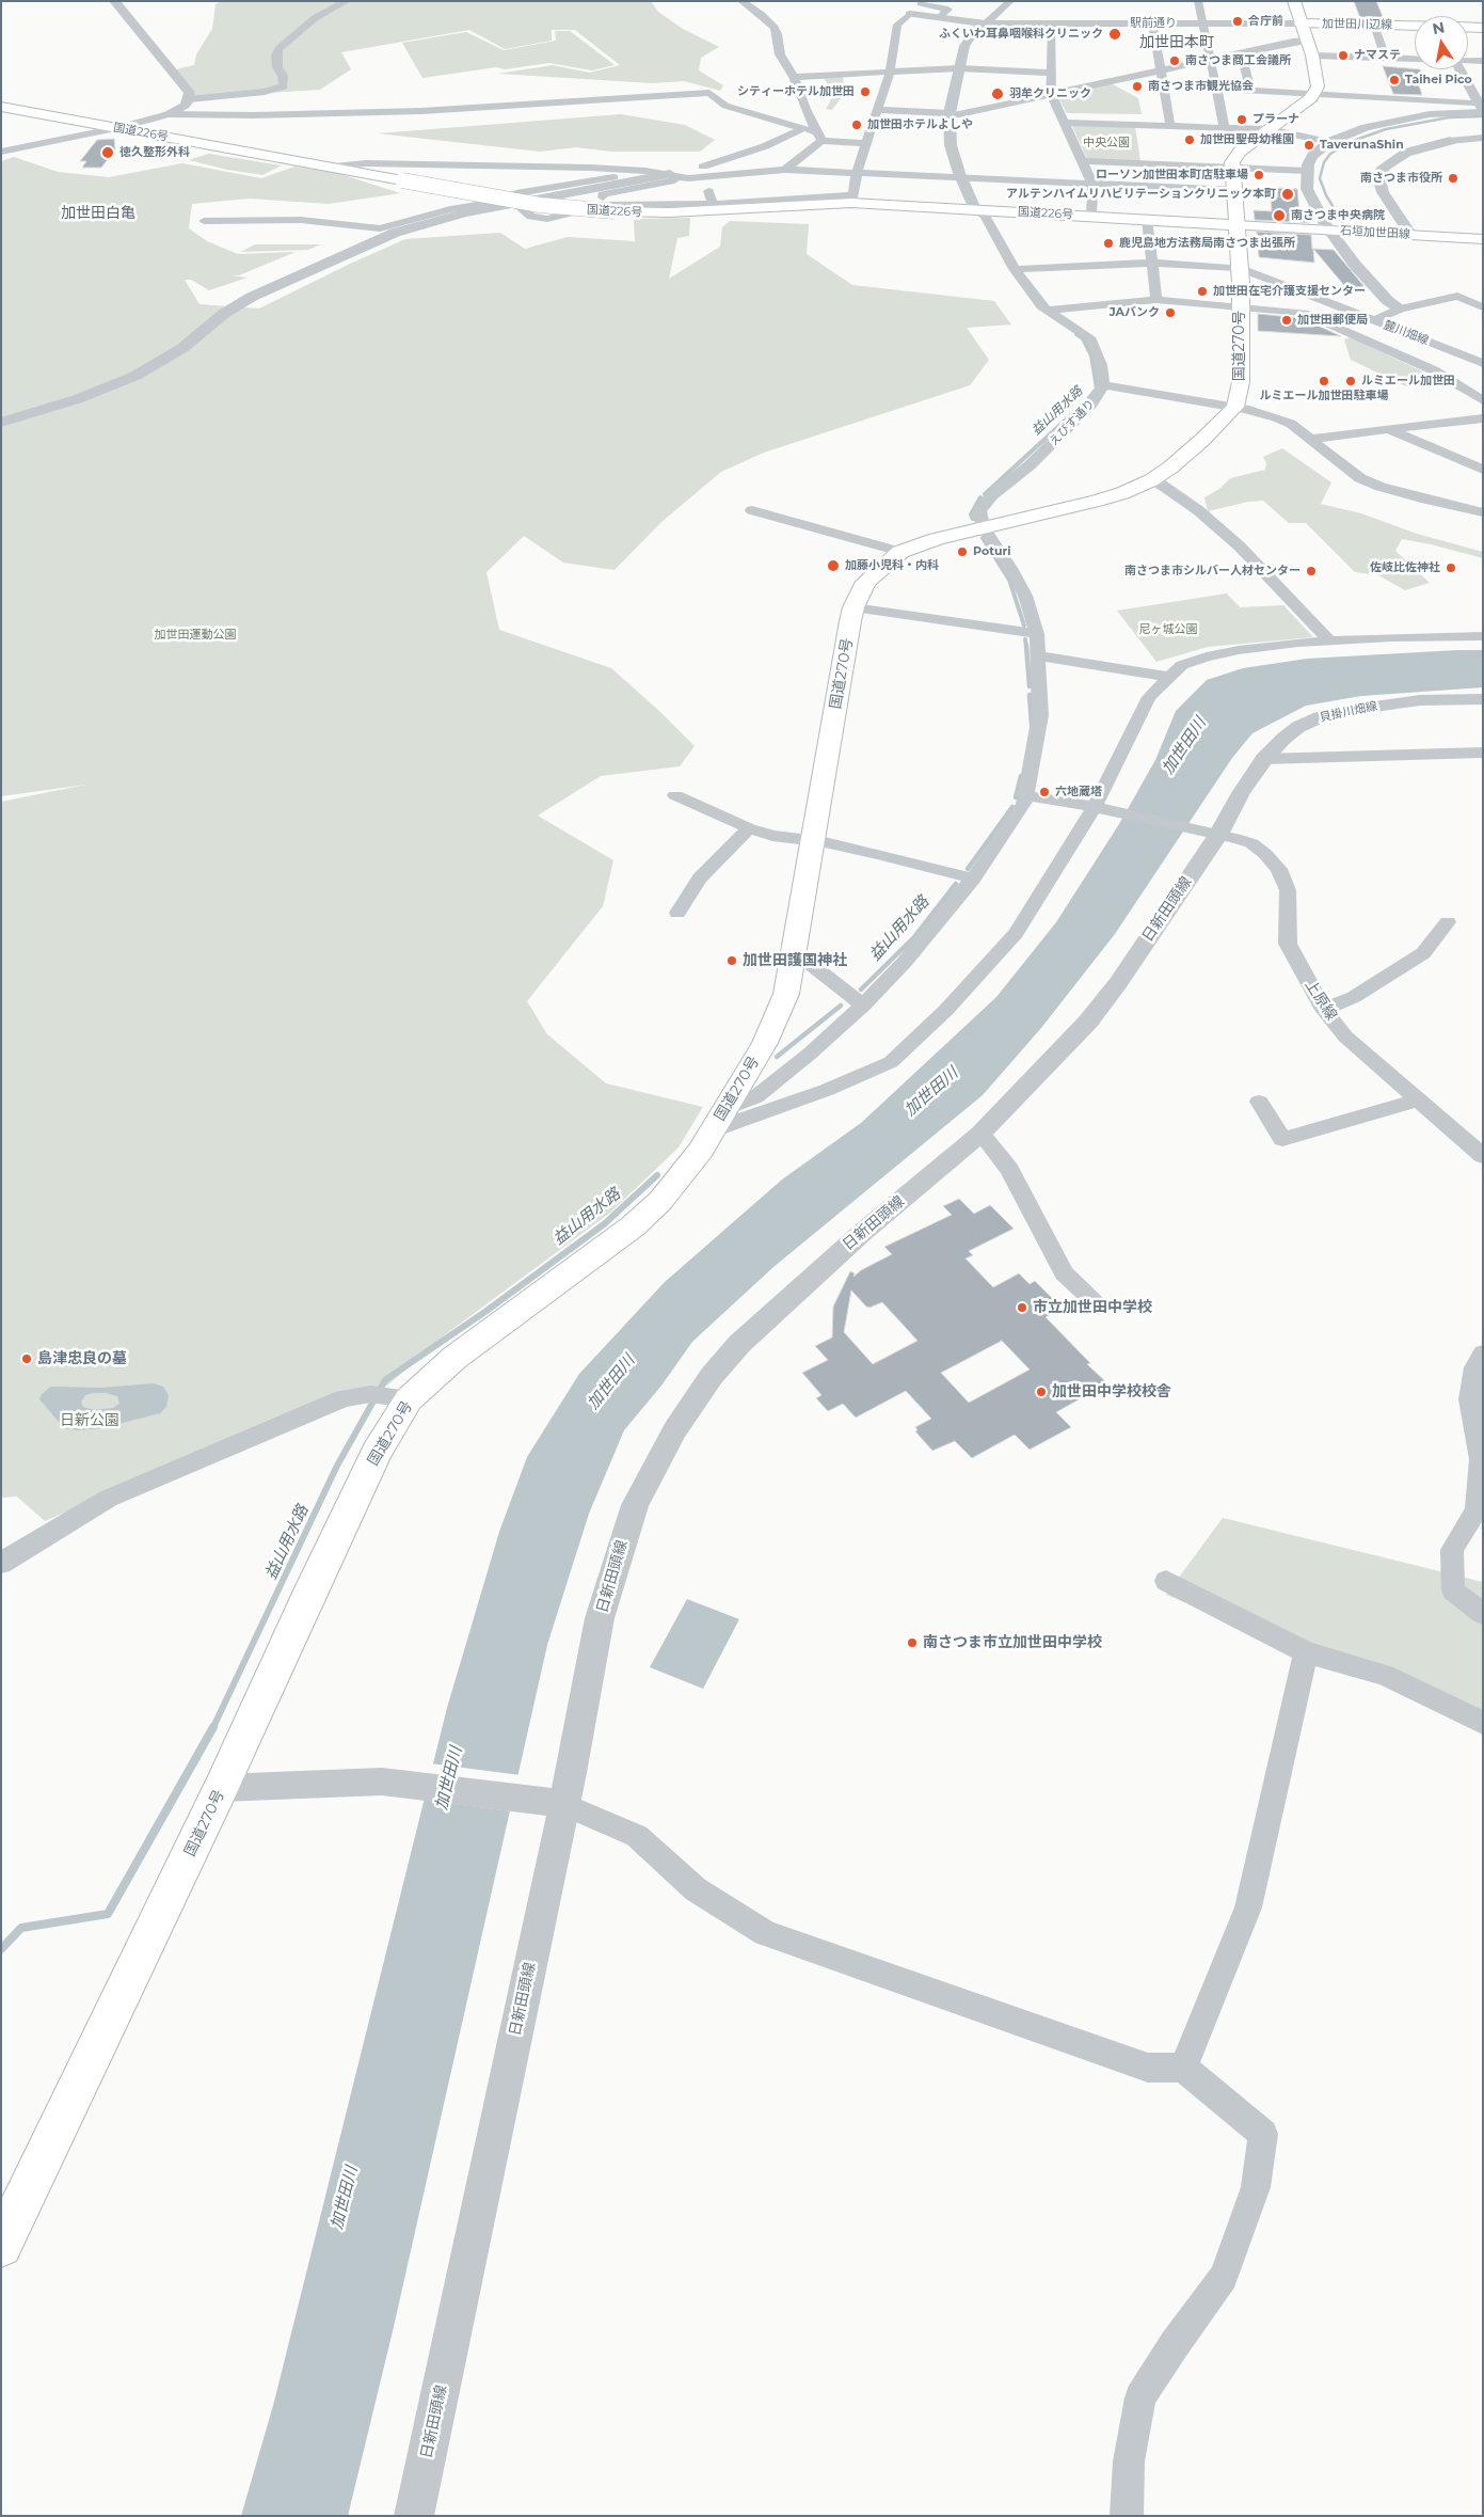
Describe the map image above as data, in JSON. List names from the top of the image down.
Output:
{
  "streets": {
    "main road": [
      "加世田川辺線",
      "国道226号",
      "石垣加世田線",
      "国道270号"
    ],
    "street": [
      "駅前通り",
      "麓川畑線",
      "えびす通り",
      "貝掛川畑線",
      "日新田頭線",
      "上原線"
    ]
  },
  "crossings": [
    ["駅前通り", "加世田川辺線"],
    ["国道226号", "石垣加世田線"],
    ["国道226号", "国道270号"],
    ["国道226号", "えびす通り"],
    ["石垣加世田線", "国道270号"],
    ["麓川畑線", "国道270号"],
    ["麓川畑線", "えびす通り"],
    ["国道270号", "えびす通り"],
    ["貝掛川畑線", "日新田頭線"],
    ["貝掛川畑線", "上原線"],
    ["日新田頭線", "上原線"]
  ],
  "districts": ["加世田本町", "加世田白亀"],
  "water": ["益山用水路", "加世田川"],
  "parks": [
    "中央公園",
    "尼ヶ城公園",
    "加世田運動公園",
    "日新公園"
  ],
  "places": [
    "合庁前",
    "ふくいわ耳鼻咽喉科クリニック",
    "ナマステ",
    "南さつま商工会議所",
    "Taihei Pico",
    "南さつま市観光協会",
    "シティーホテル加世田",
    "羽牟クリニック",
    "プラーナ",
    "加世田ホテルよしや",
    "加世田聖母幼稚園",
    "TaverunaShin",
    "徳久整形外科",
    "ローソン加世田本町店駐車場",
    "南さつま市役所",
    "アルテンハイムリハビリテーションクリニック本町",
    "南さつま中央病院",
    "鹿児島地方法務局南さつま出張所",
    "加世田在宅介護支援センター",
    "JAバンク",
    "加世田郵便局",
    "ルミエール加世田駐車場",
    "ルミエール加世田",
    "Poturi",
    "加藤小児科・内科",
    "佐岐比佐神社",
    "南さつま市シルバー人材センター",
    "六地蔵塔",
    "加世田護国神社",
    "市立加世田中学校",
    "島津忠良の墓",
    "加世田中学校校舎",
    "南さつま市立加世田中学校"
  ],
  "north": "top"
}
